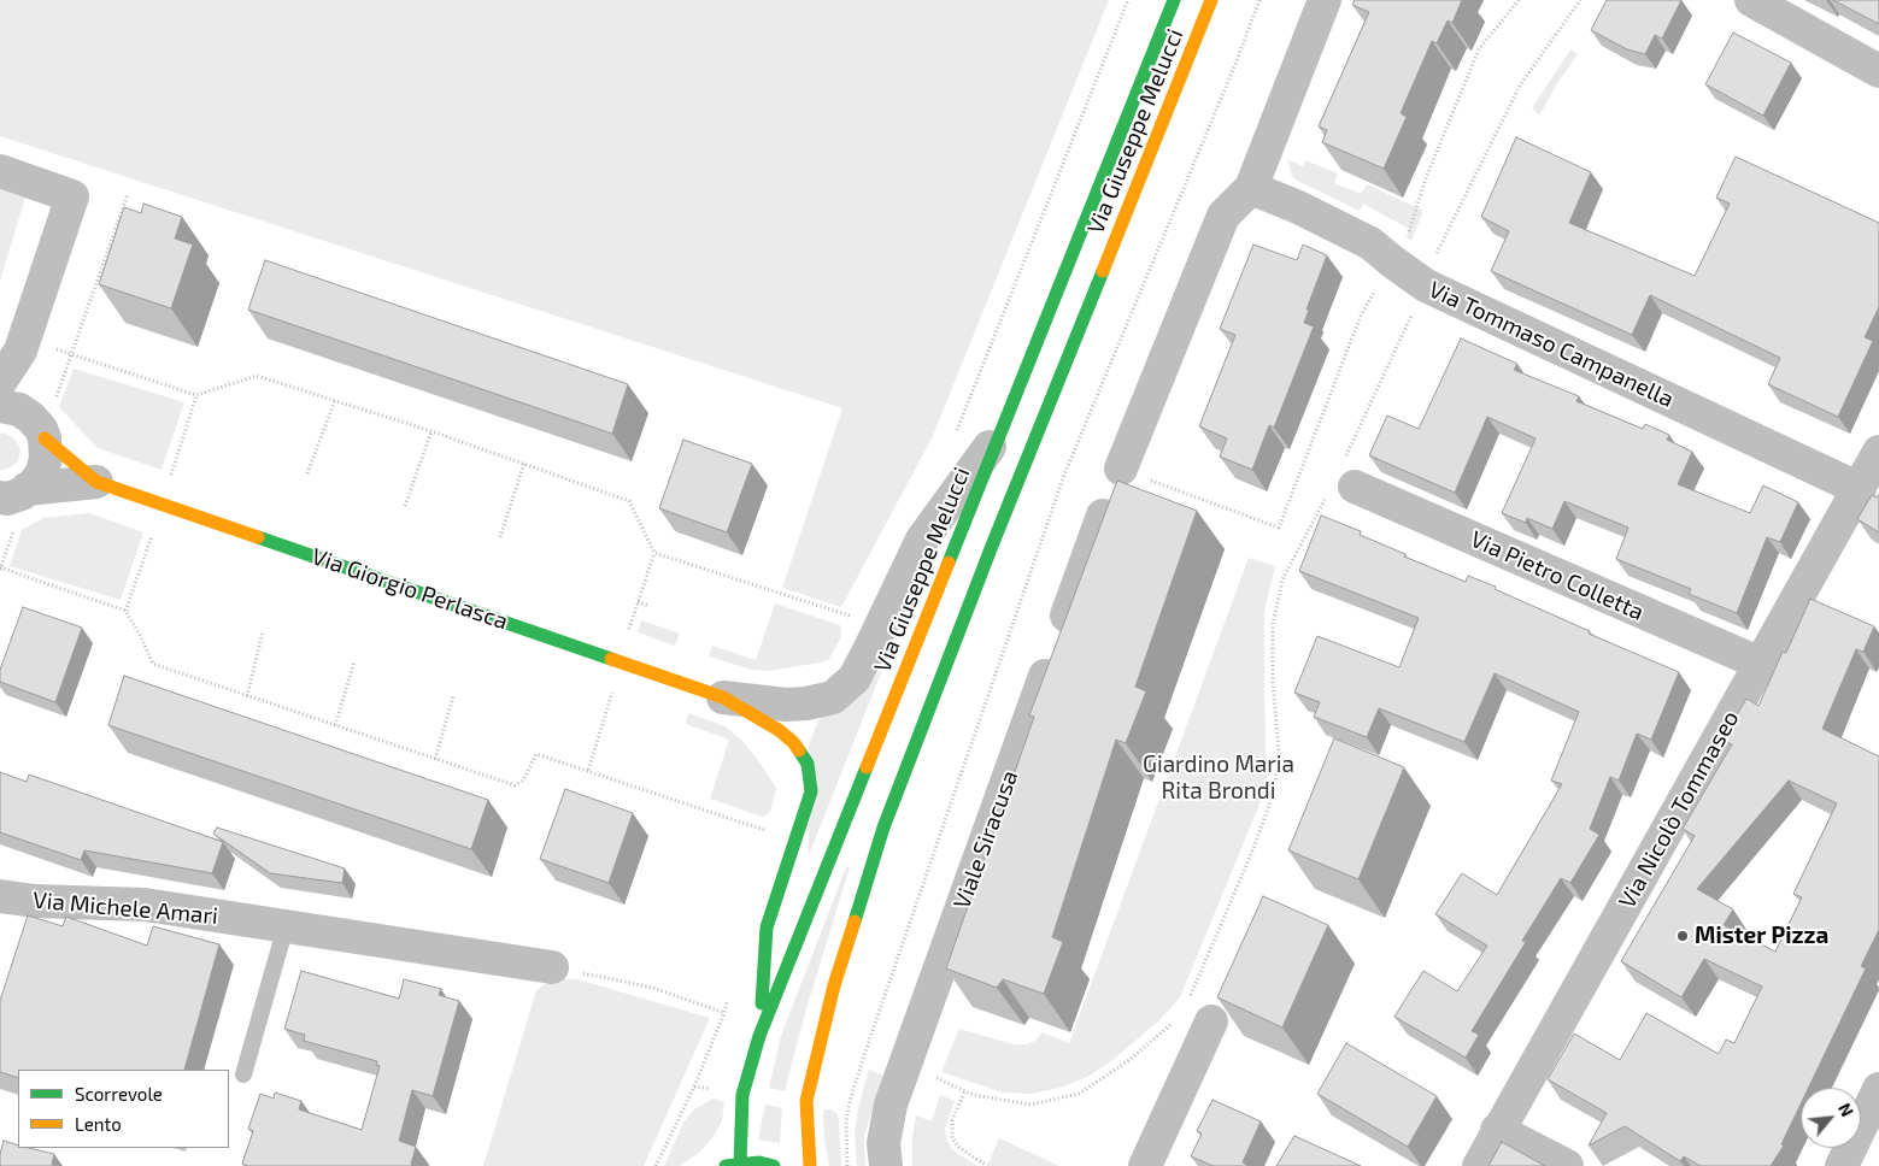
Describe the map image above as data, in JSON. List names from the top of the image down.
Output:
{
  "streets": {
    "main road": ["Via Giuseppe Melucci", "Via Giorgio Perlasca"],
    "street": [
      "Via Tommaso Campanella",
      "Via Pietro Colletta",
      "Via Nicolò Tommaseo",
      "Viale Siracusa",
      "Via Michele Amari"
    ]
  },
  "crossings": [
    ["Via Giuseppe Melucci", "Via Giorgio Perlasca"],
    ["Via Tommaso Campanella", "Via Nicolò Tommaseo"],
    ["Via Pietro Colletta", "Via Nicolò Tommaseo"]
  ],
  "parks": ["Giardino Maria Rita Brondi"],
  "places": ["Mister Pizza"],
  "legend": ["Scorrevole", "Lento"],
  "north": "top right"
}
